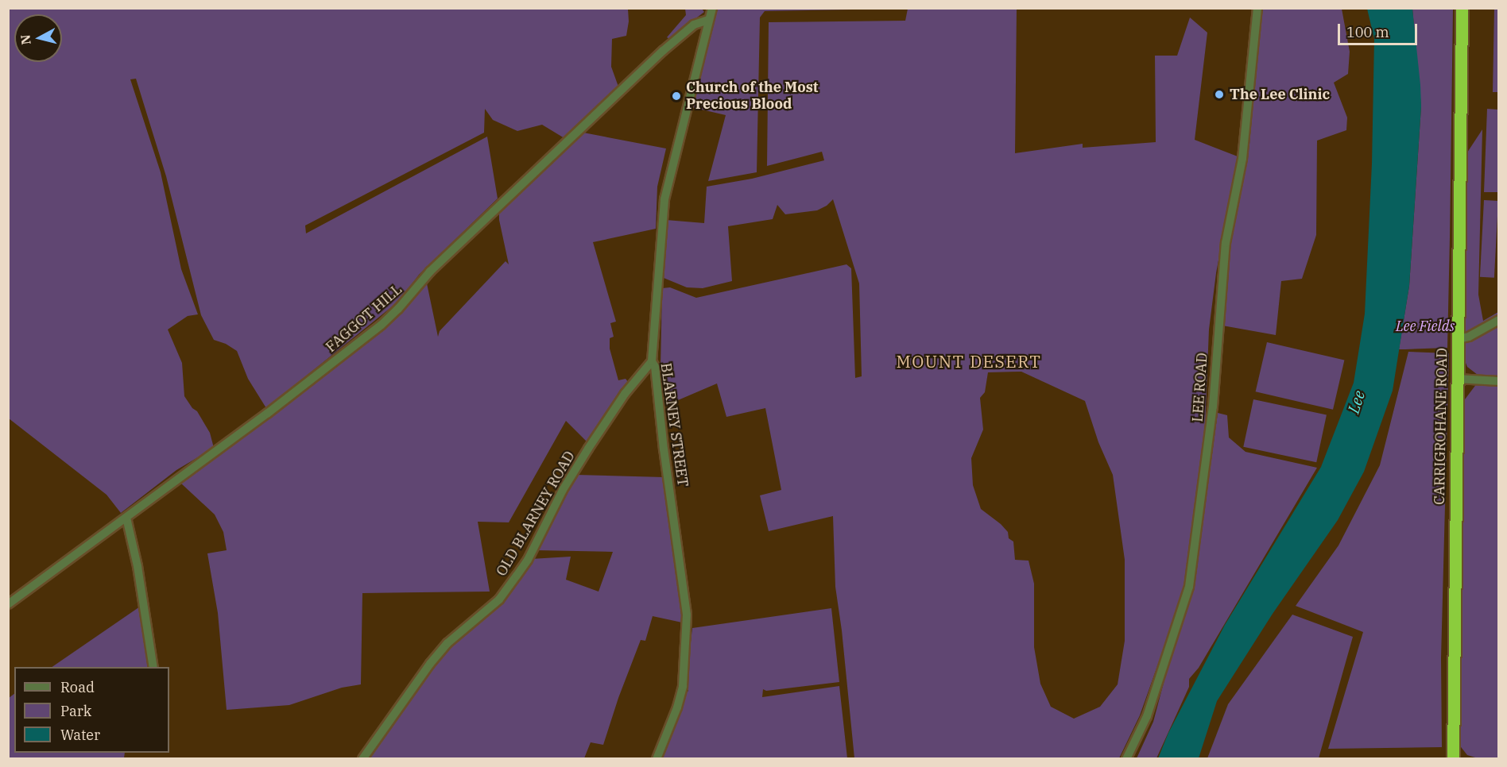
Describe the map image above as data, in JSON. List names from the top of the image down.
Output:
{
  "streets": {
    "highway": ["CARRIGROHANE ROAD"],
    "street": [
      "FAGGOT HILL",
      "LEE ROAD",
      "BLARNEY STREET",
      "OLD BLARNEY ROAD"
    ]
  },
  "crossings": [
    ["FAGGOT HILL", "BLARNEY STREET"],
    ["BLARNEY STREET", "OLD BLARNEY ROAD"]
  ],
  "districts": ["MOUNT DESERT"],
  "water": ["Lee"],
  "parks": ["Lee Fields"],
  "places": ["The Lee Clinic", "Church of the Most Precious Blood"],
  "legend": ["Road", "Park", "Water"],
  "scale_bar": "100 m",
  "north": "left"
}
